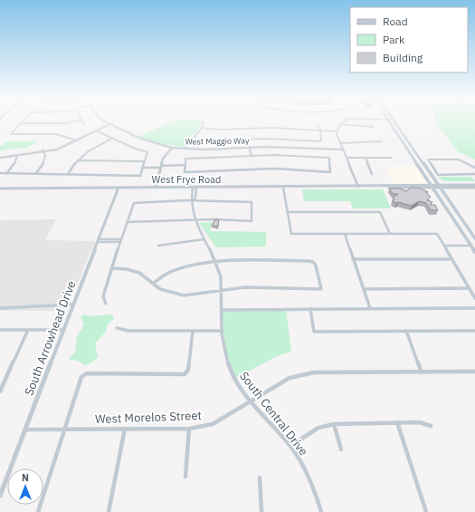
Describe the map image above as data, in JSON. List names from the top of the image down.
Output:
{
  "streets": {
    "street": [
      "West Maggio Way",
      "West Frye Road",
      "South Arrowhead Drive",
      "South Central Drive",
      "West Morelos Street"
    ]
  },
  "crossings": [
    ["West Frye Road", "South Arrowhead Drive"],
    ["West Frye Road", "South Central Drive"],
    ["South Arrowhead Drive", "West Morelos Street"],
    ["South Central Drive", "West Morelos Street"]
  ],
  "legend": ["Road", "Park", "Building"],
  "north": "top"
}
